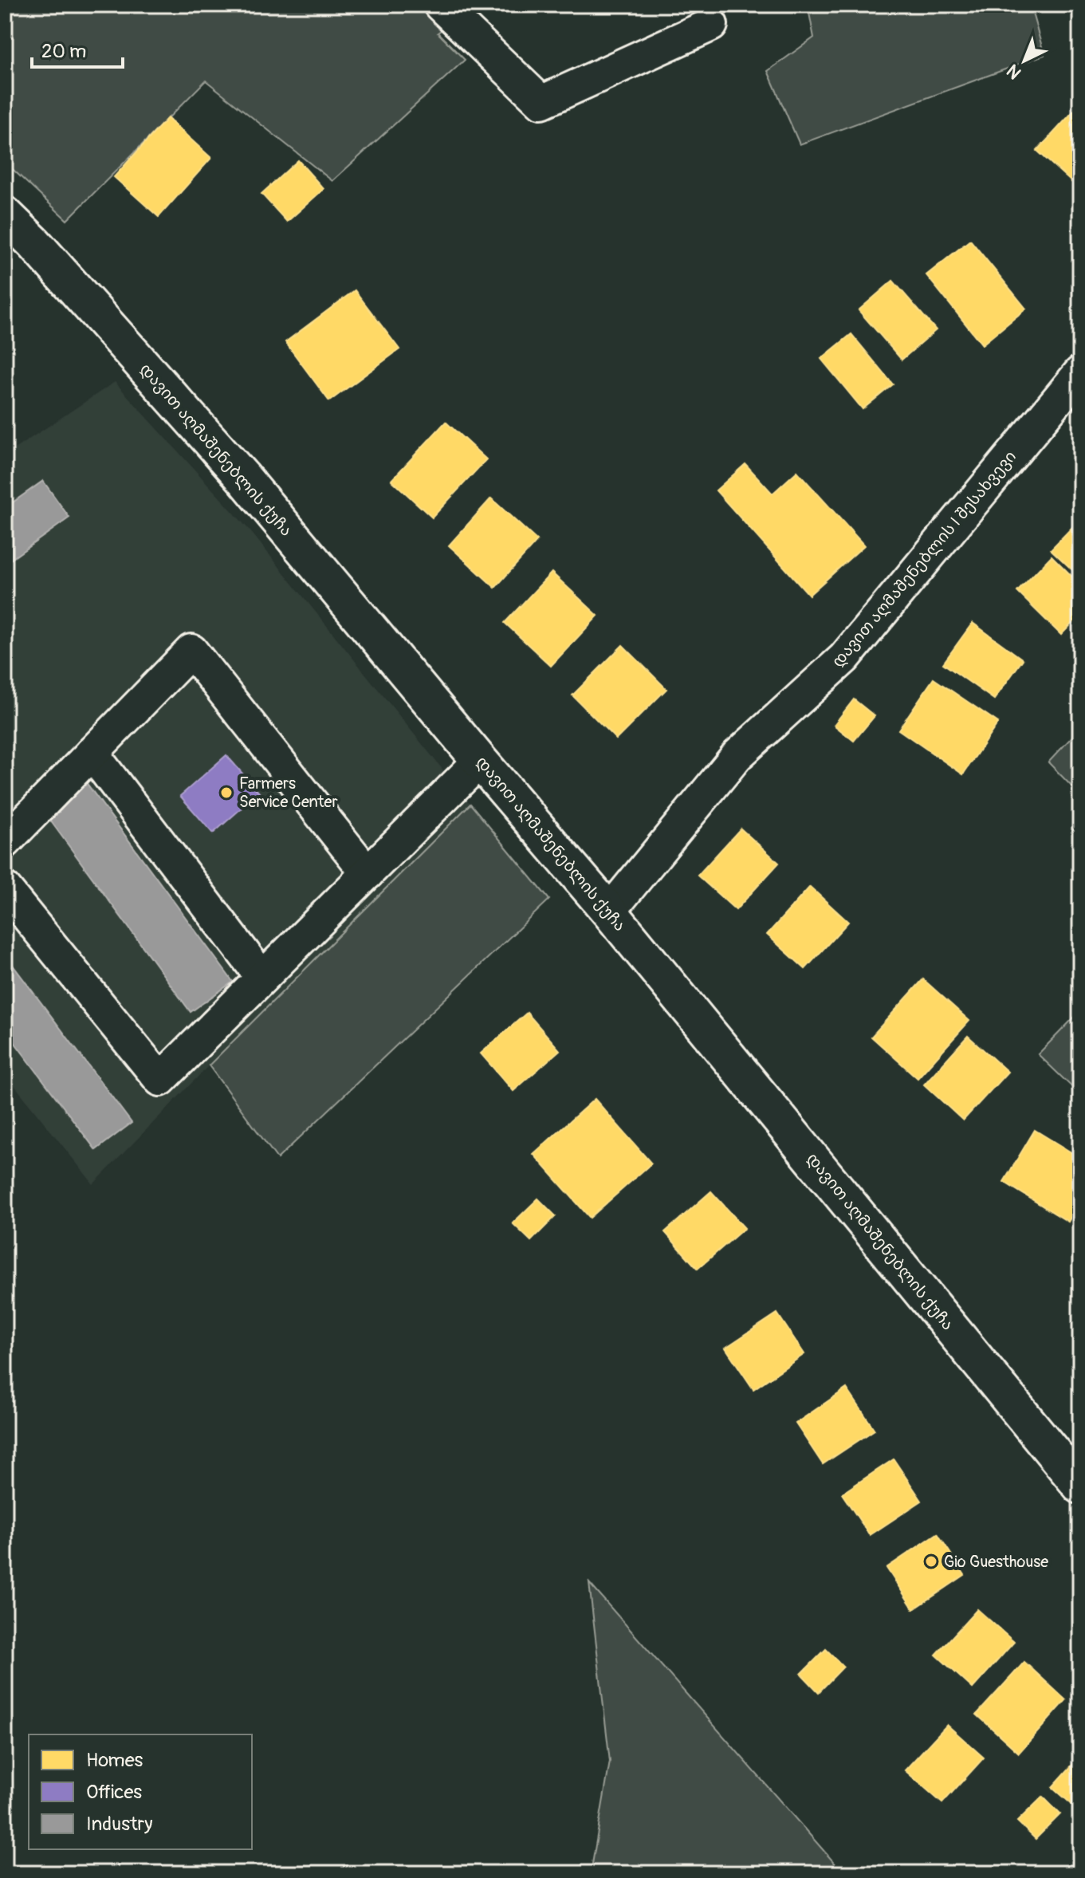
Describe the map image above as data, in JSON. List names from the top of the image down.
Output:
{
  "streets": {
    "main road": ["დავით აღმაშენებლის ქუჩა"],
    "street": ["დავით აღმაშენებლის I შესახვევი"]
  },
  "crossings": [
    ["დავით აღმაშენებლის ქუჩა", "დავით აღმაშენებლის I შესახვევი"]
  ],
  "places": ["Farmers Service Center", "Gio Guesthouse"],
  "legend": ["Homes", "Offices", "Industry"],
  "scale_bar": "20 m",
  "north": "bottom left"
}
